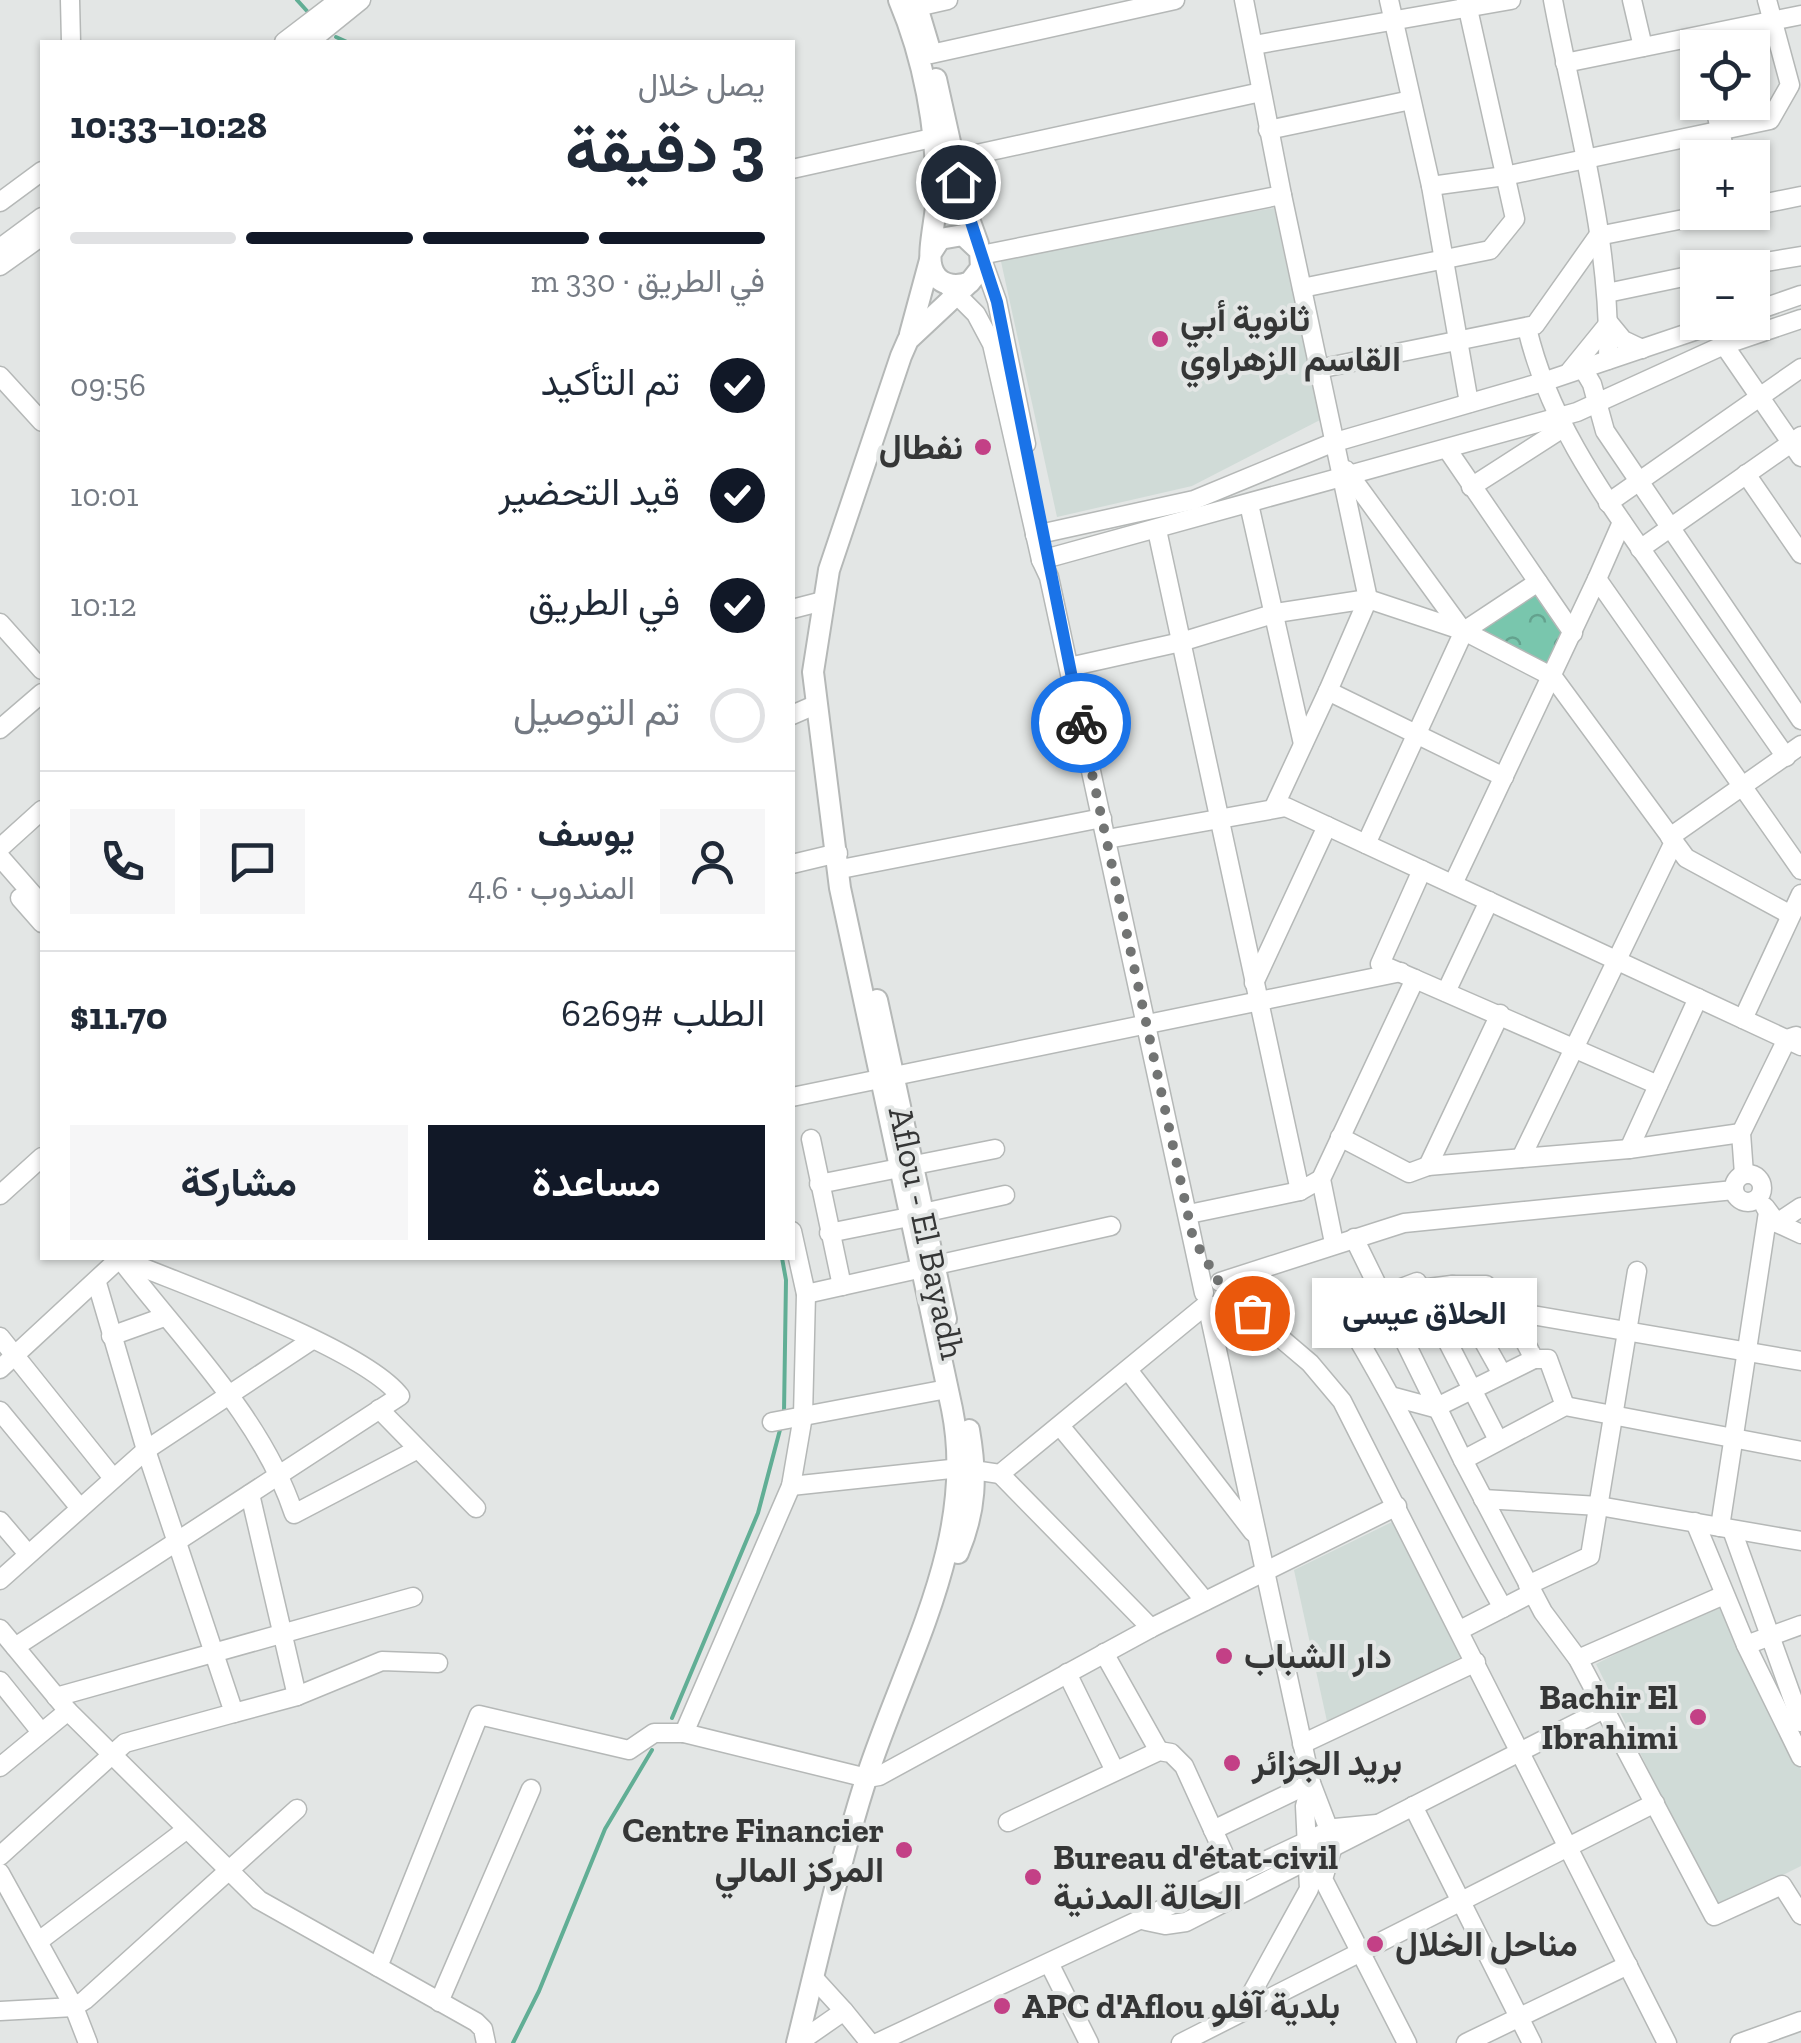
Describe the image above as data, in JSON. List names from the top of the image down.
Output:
{
  "streets": {
    "main road": ["Aflou - El Bayadh"]
  },
  "places": [
    "ثانوية أبي القاسم الزهراوي",
    "نفطال",
    "الحلاق عيسى",
    "دار الشباب",
    "Bachir El Ibrahimi",
    "بريد الجزائر",
    "Centre Financier المركز المالي",
    "Bureau d'état-civil الحالة المدنية",
    "مناحل الخلال",
    "APC d'Aflou بلدية آفلو"
  ],
  "page": {
    "map_buttons": ["+", "−"],
    "heading": ["3 دقيقة", "يصل خلال", "10:28–10:33"],
    "panel": [
      "يوسف",
      "المندوب · 4.6",
      "الطلب #6269",
      "$11.70"
    ],
    "bar": "في الطريق · 330 m",
    "list": [
      ["تم التأكيد", "09:56"],
      ["قيد التحضير", "10:01"],
      ["في الطريق", "10:12"],
      "تم التوصيل"
    ],
    "buttons": ["مساعدة", "مشاركة"],
    "bubble": "الحلاق عيسى"
  }
}
